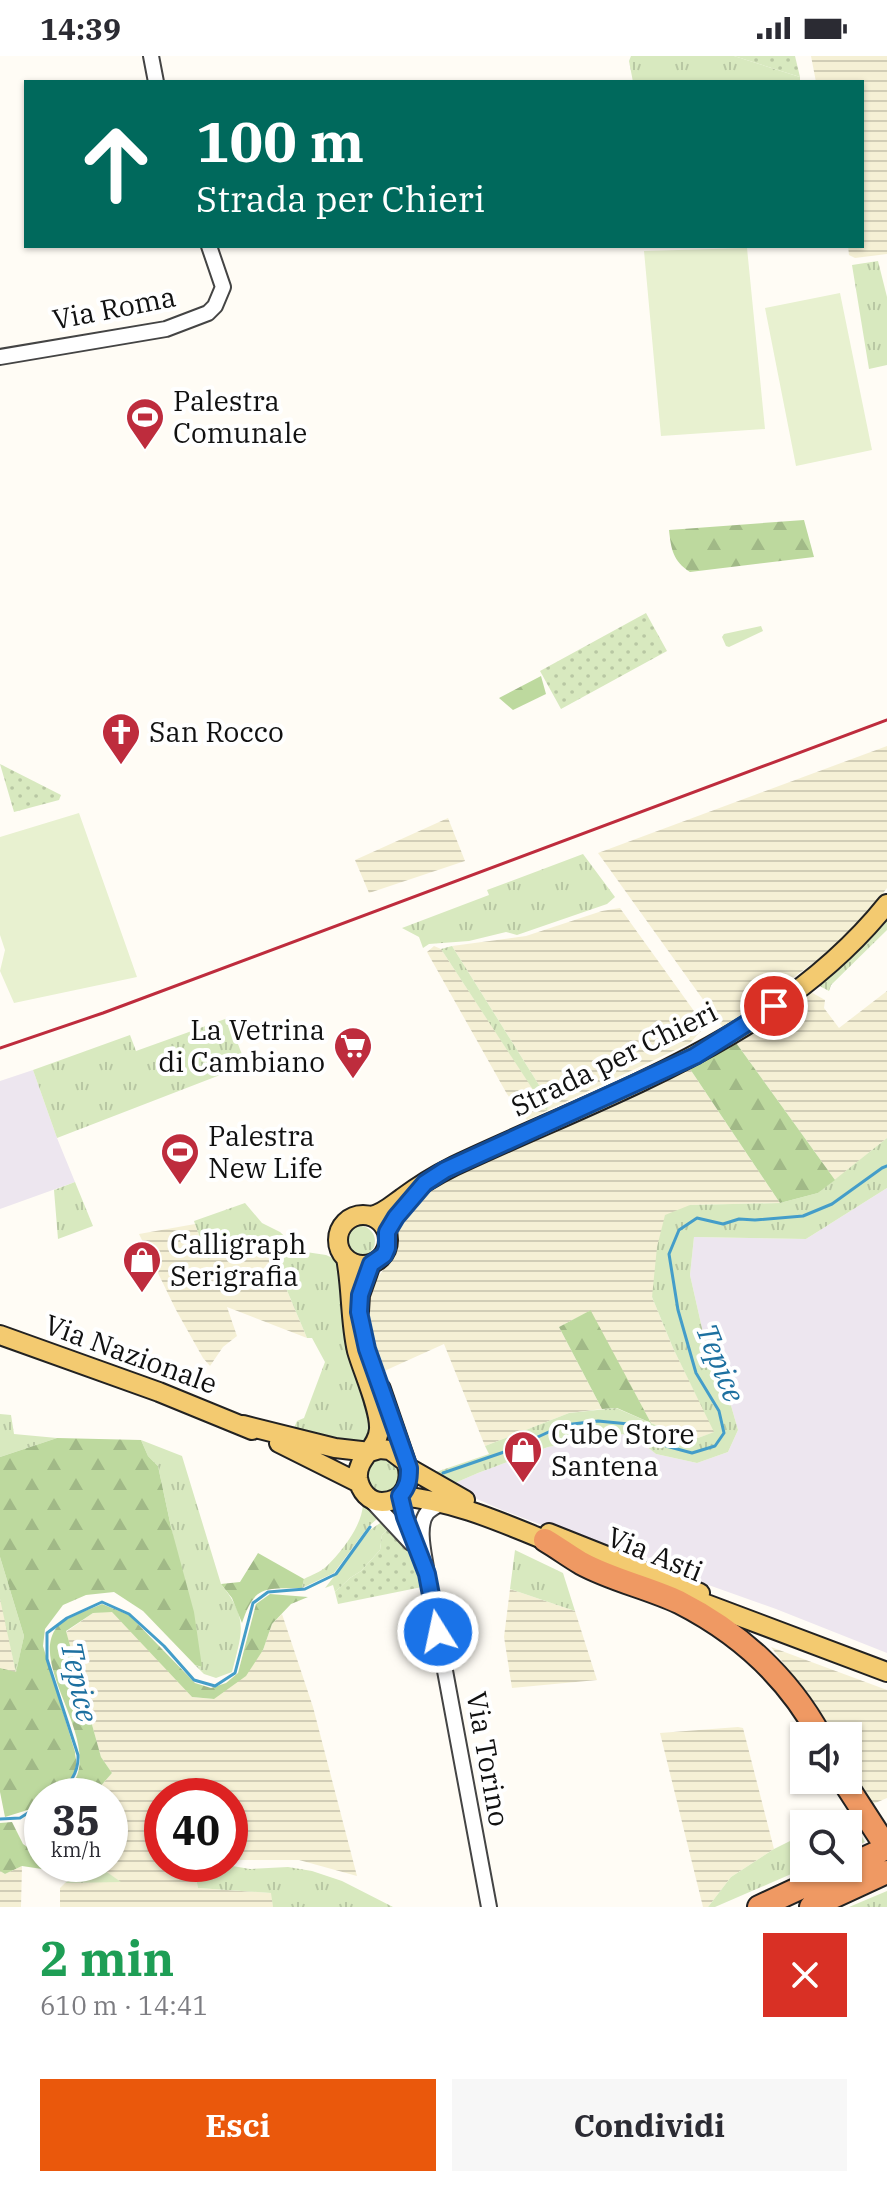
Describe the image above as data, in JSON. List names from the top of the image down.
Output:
{
  "streets": {
    "main road": ["Strada per Chieri", "Via Nazionale", "Via Asti"],
    "street": ["Via Roma", "Via Torino"]
  },
  "crossings": [
    ["Via Nazionale", "Via Asti"],
    ["Via Nazionale", "Via Torino"],
    ["Via Asti", "Via Torino"]
  ],
  "water": ["Tepice"],
  "places": {
    "sports": ["Palestra Comunale", "Palestra New Life"],
    "church": ["San Rocco"],
    "supermarket": ["La Vetrina di Cambiano"],
    "shop": ["Calligraph Serigrafia", "Cube Store Santena"]
  },
  "page": {
    "status": "14:39",
    "turn": ["100 m", "Strada per Chieri"],
    "speed": "35 km/h",
    "limit": "40",
    "heading": ["2 min", "610 m · 14:41"],
    "buttons": ["Esci", "Condividi"]
  }
}
